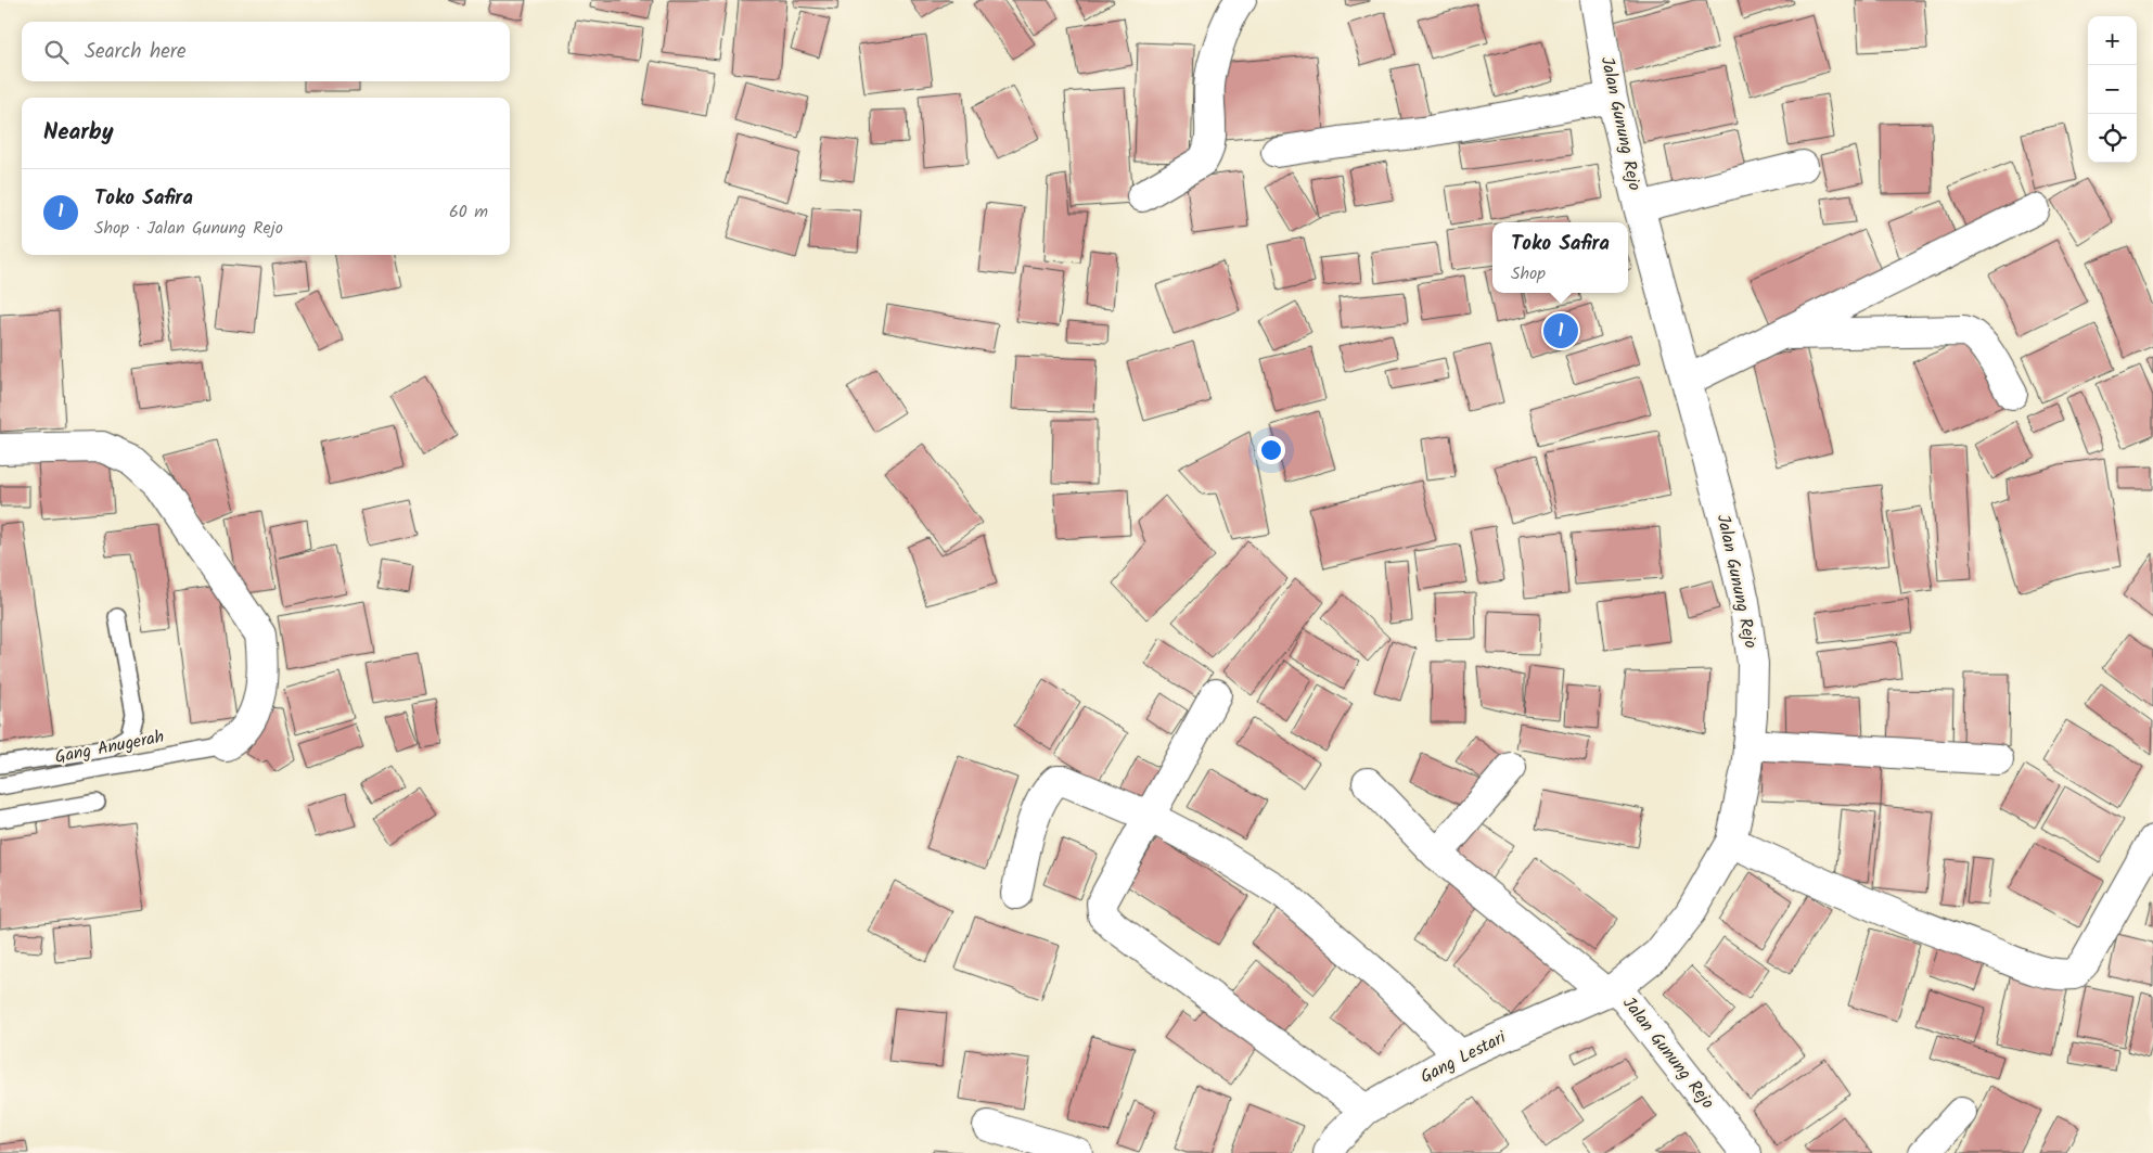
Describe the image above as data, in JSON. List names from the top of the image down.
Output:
{
  "streets": {
    "street": ["Jalan Gunung Rejo", "Gang Lestari"],
    "lane": ["Gang Anugerah"]
  },
  "crossings": [
    ["Jalan Gunung Rejo", "Gang Lestari"]
  ],
  "page": {
    "map_buttons": ["+", "−"],
    "search": "Search here",
    "heading": "Nearby",
    "list": [
      {
        "mark": "1",
        "name": "Toko Safira",
        "note": "Shop · Jalan Gunung Rejo",
        "value": "60 m"
      }
    ],
    "popup": ["Toko Safira", "Shop"],
    "pins": "1"
  }
}
